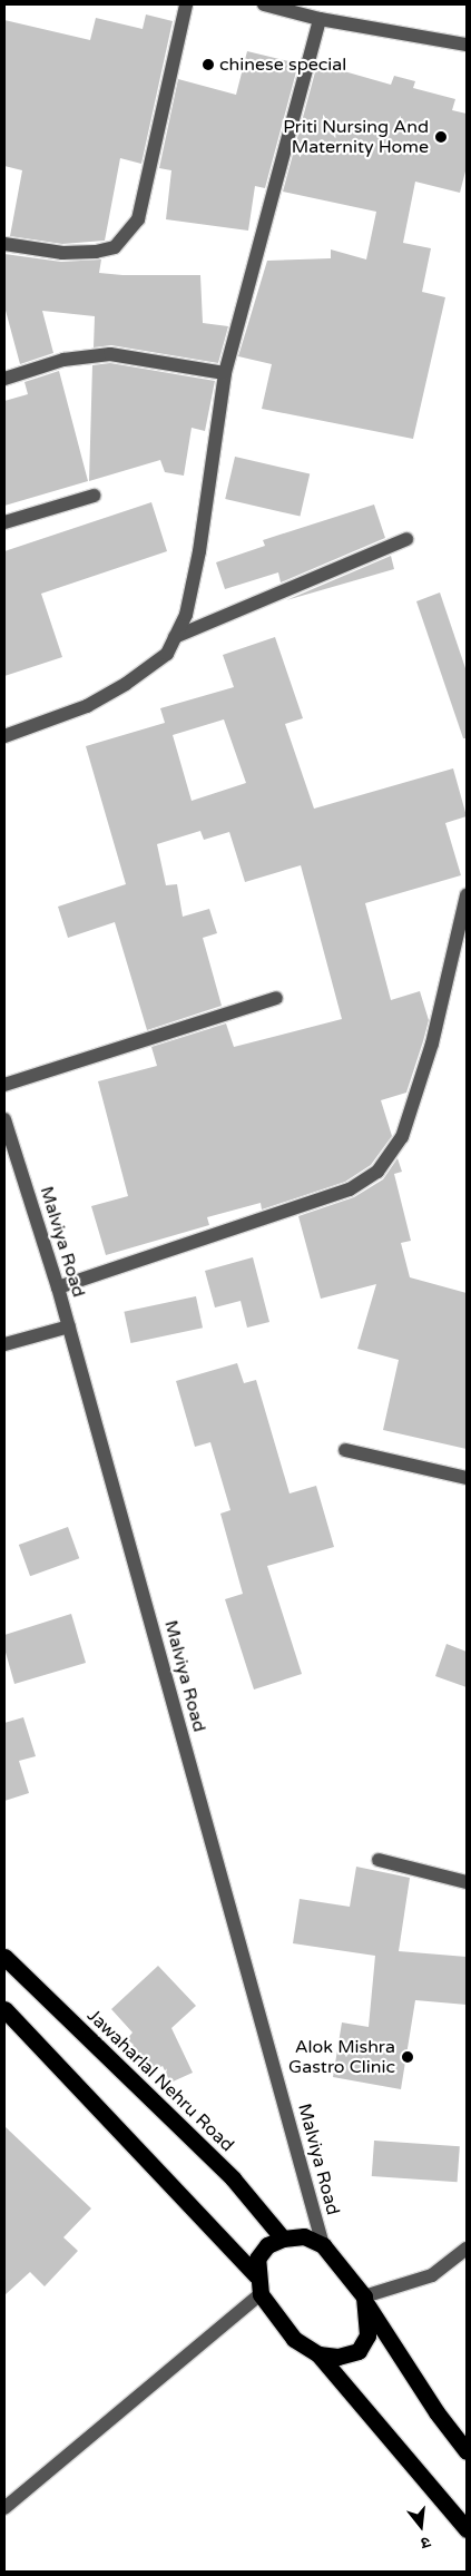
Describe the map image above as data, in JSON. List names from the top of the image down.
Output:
{
  "streets": {
    "highway": ["Jawaharlal Nehru Road"],
    "street": ["Malviya Road"]
  },
  "crossings": [
    ["Malviya Road", "Jawaharlal Nehru Road"]
  ],
  "places": ["chinese special", "Priti Nursing And Maternity Home", "Alok Mishra Gastro Clinic"],
  "north": "bottom"
}
